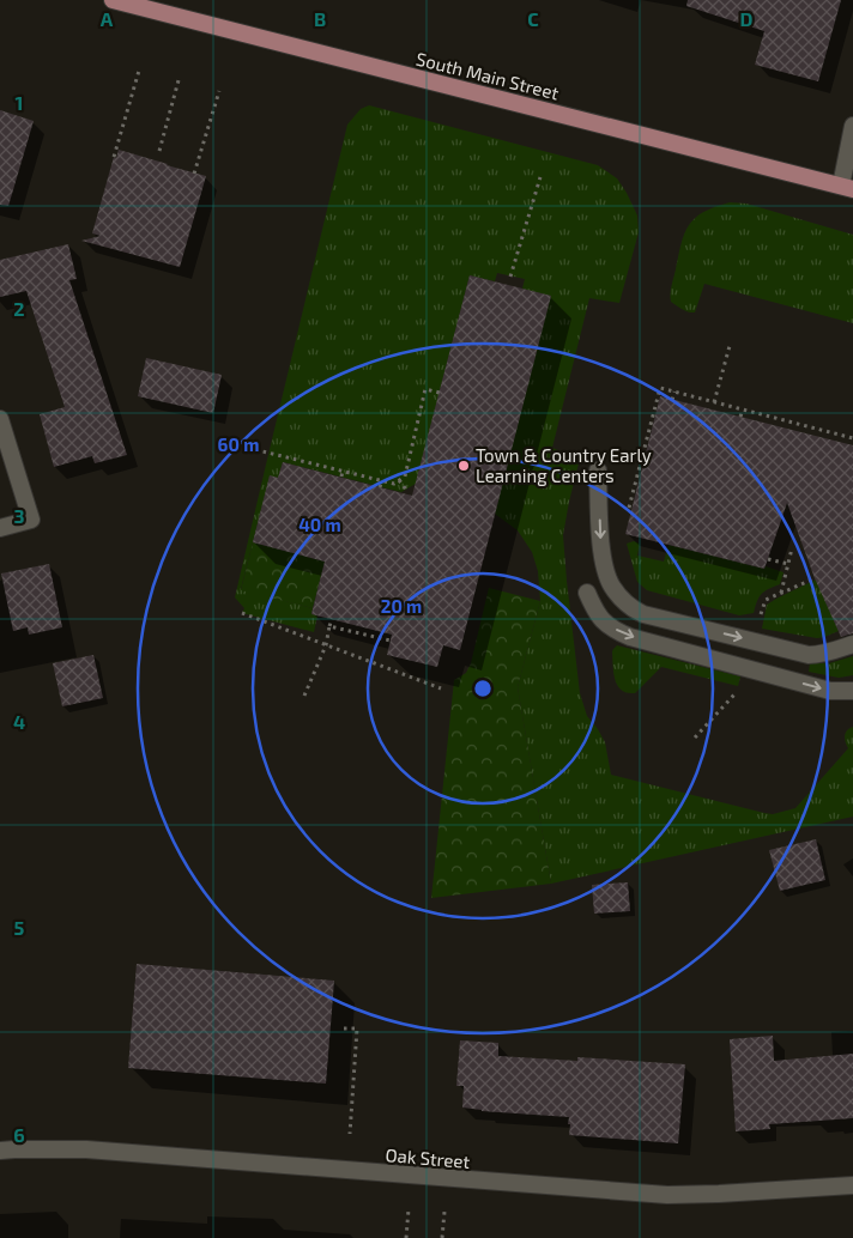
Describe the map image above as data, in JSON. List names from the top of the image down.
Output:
{
  "streets": {
    "main road": ["South Main Street"],
    "street": ["Oak Street"]
  },
  "places": ["Town & Country Early Learning Centers"],
  "grid": {
    "columns": [
      "A",
      "B",
      "C",
      "D"
    ],
    "rows": [
      "1",
      "2",
      "3",
      "4",
      "5",
      "6"
    ]
  },
  "rings": ["60 m", "40 m", "20 m"]
}
